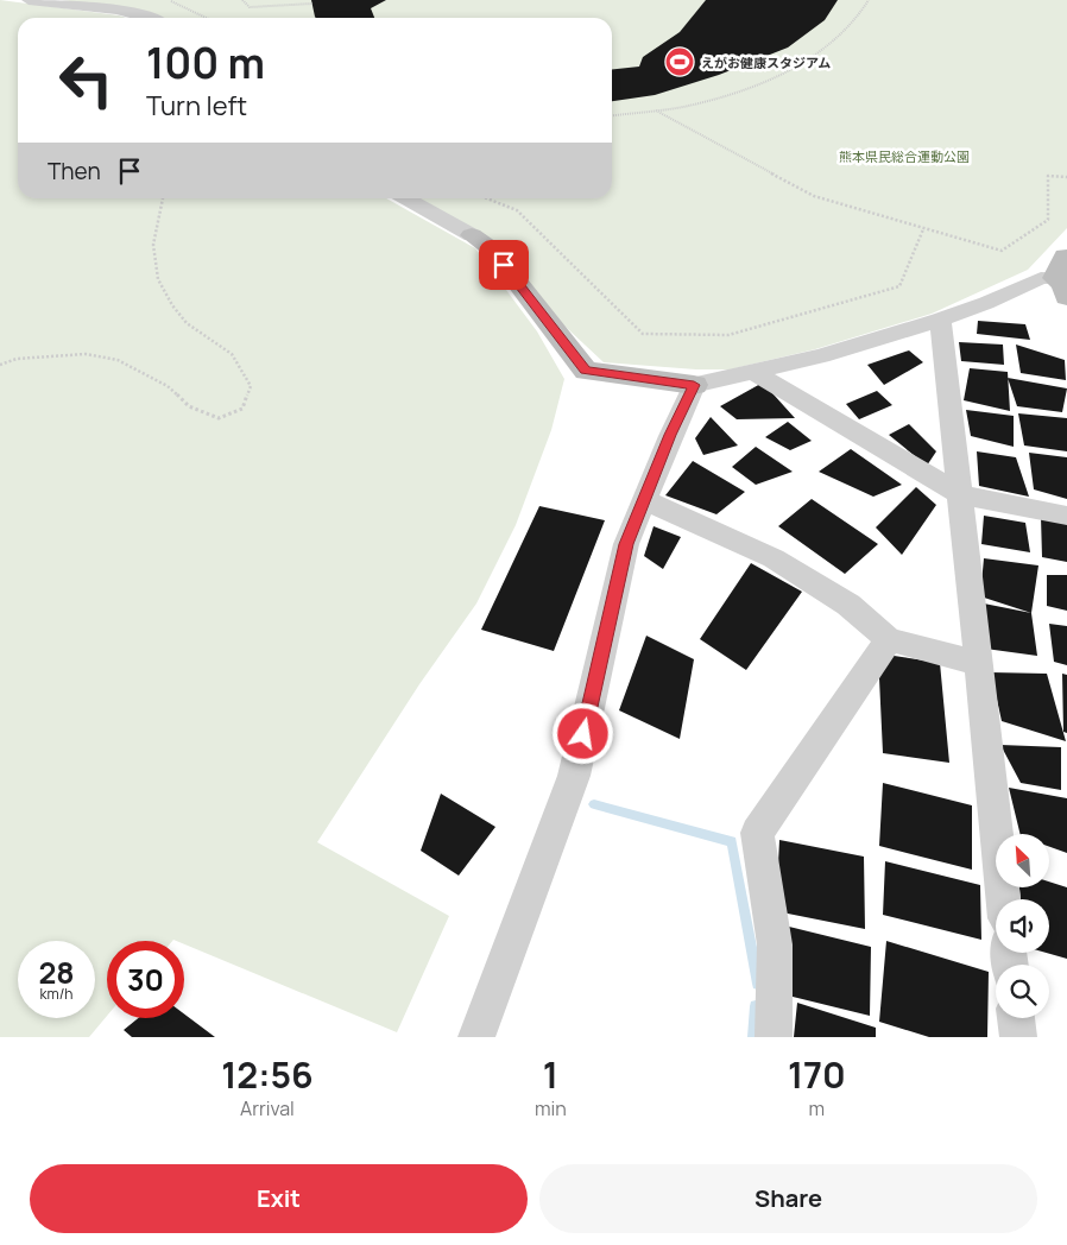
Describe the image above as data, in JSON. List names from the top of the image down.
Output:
{
  "parks": ["熊本県民総合運動公園"],
  "places": {
    "sports": ["えがお健康スタジアム"]
  },
  "north": "top left",
  "page": {
    "turn": ["100 m", "Turn left"],
    "then": "Then",
    "speed": "28 km/h",
    "limit": "30",
    "eta": [
      "12:56",
      "Arrival",
      "1",
      "min",
      "170",
      "m"
    ],
    "buttons": ["Exit", "Share"]
  }
}
